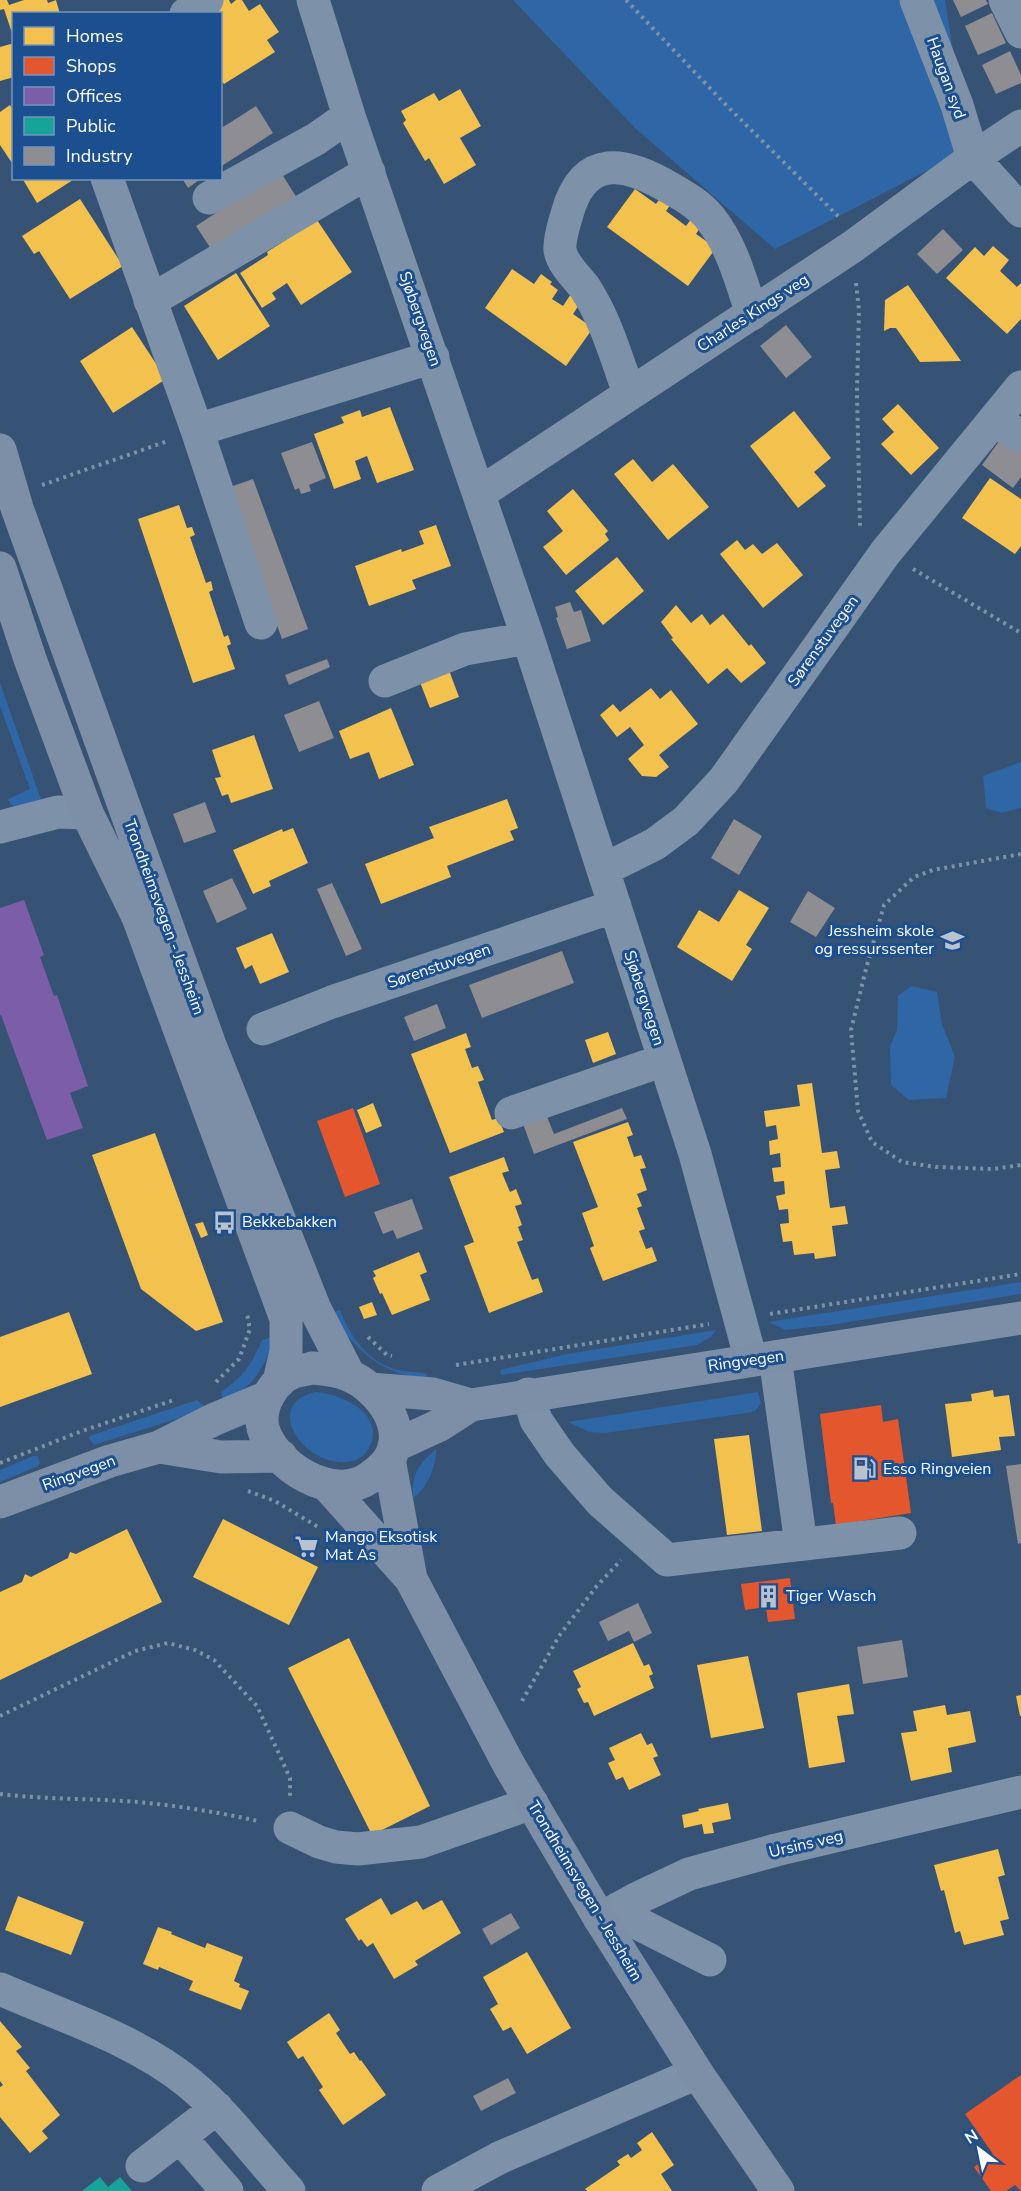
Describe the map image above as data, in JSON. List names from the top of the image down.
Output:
{
  "streets": {
    "main road": ["Trondheimsvegen - Jessheim", "Ringvegen"],
    "street": [
      "Haugan syd",
      "Charles Kings veg",
      "Sjøbergvegen",
      "Sørenstuvegen",
      "Ursins veg"
    ]
  },
  "crossings": [
    ["Haugan syd", "Charles Kings veg"],
    ["Charles Kings veg", "Sjøbergvegen"],
    ["Sjøbergvegen", "Sørenstuvegen"],
    ["Sjøbergvegen", "Ringvegen"],
    ["Trondheimsvegen - Jessheim", "Ringvegen"],
    ["Trondheimsvegen - Jessheim", "Ursins veg"]
  ],
  "places": {
    "school or university": ["Jessheim skole og ressurssenter"],
    "bus stop": ["Bekkebakken"],
    "fuel station": ["Esso Ringveien"],
    "supermarket": ["Mango Eksotisk Mat As"],
    "building": ["Tiger Wasch"]
  },
  "legend": [
    "Homes",
    "Shops",
    "Offices",
    "Public",
    "Industry"
  ],
  "north": "top left"
}
